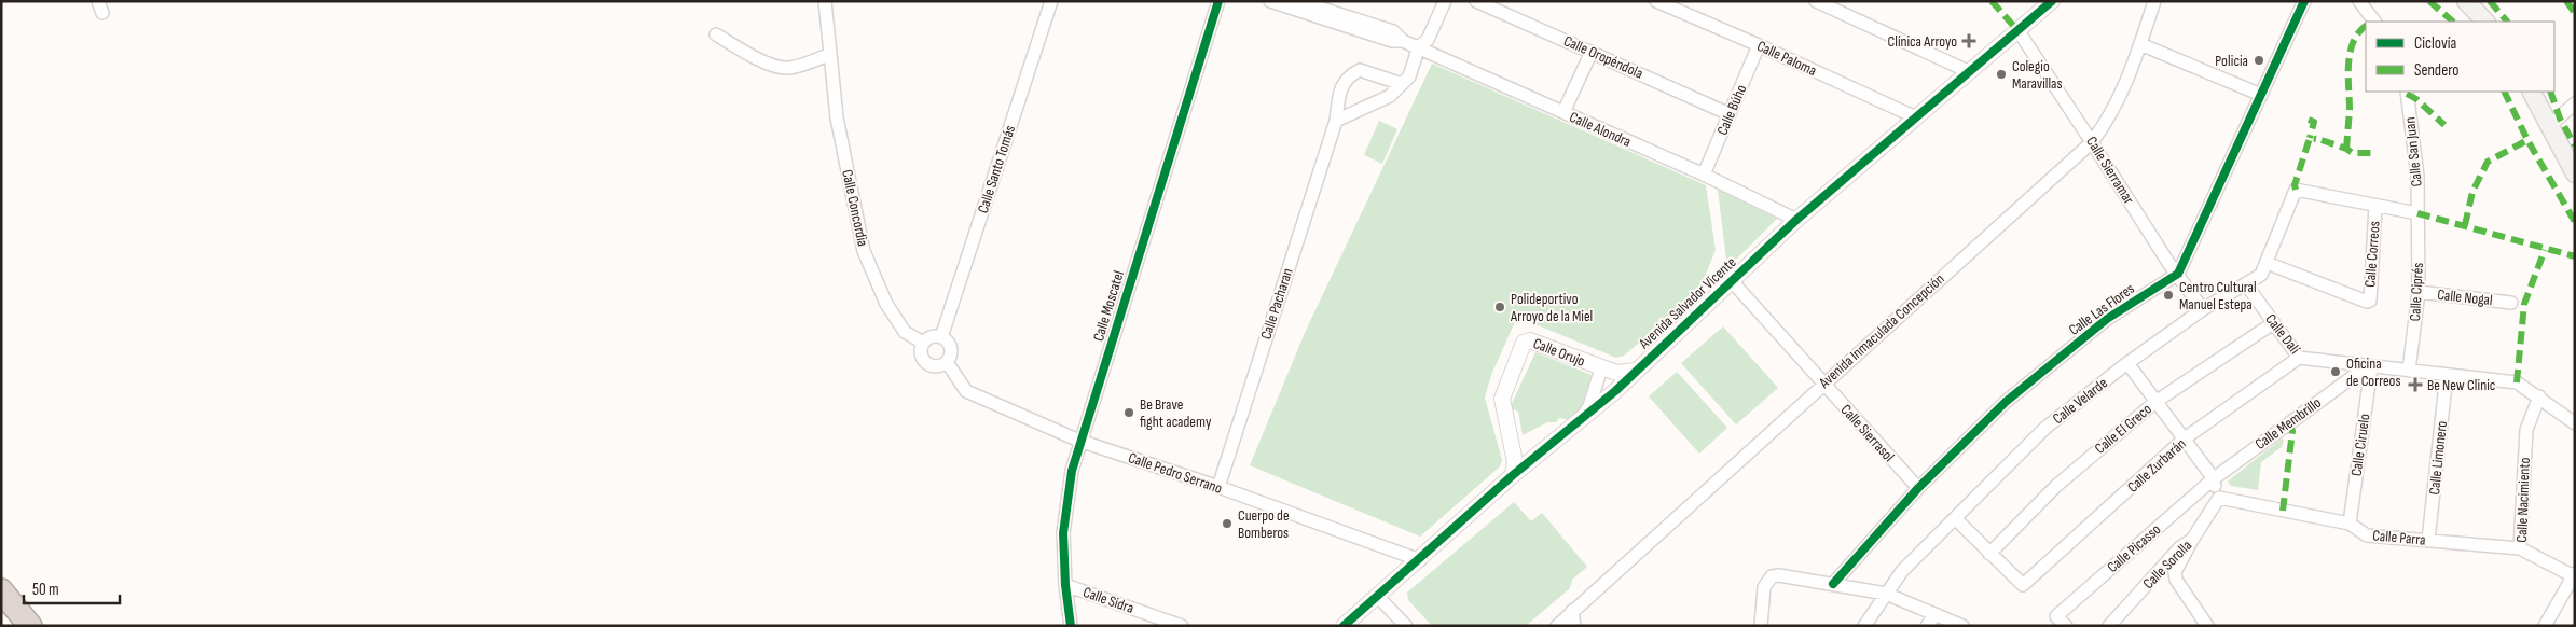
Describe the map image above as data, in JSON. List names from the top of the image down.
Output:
{
  "streets": {
    "street": [
      "Calle Oropéndola",
      "Calle Paloma",
      "Calle Búho",
      "Calle Alondra",
      "Calle San Juan",
      "Calle Santo Tomás",
      "Calle Sierramar",
      "Calle Concordia",
      "Calle Correos",
      "Calle Ciprés",
      "Calle Nogal",
      "Avenida Salvador Vicente",
      "Calle Pacharan",
      "Calle Moscatel",
      "Calle Las Flores",
      "Avenida Inmaculada Concepción",
      "Calle Dalí",
      "Calle Orujo",
      "Calle Velarde",
      "Calle Membrillo",
      "Calle El Greco",
      "Calle Sierrasol",
      "Calle Ciruelo",
      "Calle Limonero",
      "Calle Zurbarán",
      "Calle Pedro Serrano",
      "Calle Nacimiento",
      "Calle Parra",
      "Calle Picasso",
      "Calle Sorolla",
      "Calle Sidra"
    ]
  },
  "crossings": [
    ["Calle Oropéndola", "Calle Búho"],
    ["Calle Paloma", "Calle Búho"],
    ["Calle Paloma", "Avenida Salvador Vicente"],
    ["Calle Búho", "Calle Alondra"],
    ["Calle Alondra", "Avenida Salvador Vicente"],
    ["Calle San Juan", "Calle Ciprés"],
    ["Calle Santo Tomás", "Calle Concordia"],
    ["Calle Santo Tomás", "Calle Pedro Serrano"],
    ["Calle Sierramar", "Avenida Salvador Vicente"],
    ["Calle Sierramar", "Calle Las Flores"],
    ["Calle Sierramar", "Avenida Inmaculada Concepción"],
    ["Calle Sierramar", "Calle Velarde"],
    ["Calle Concordia", "Calle Pedro Serrano"],
    ["Calle Correos", "Calle Velarde"],
    ["Calle Ciprés", "Calle Nogal"],
    ["Calle Ciprés", "Calle Dalí"],
    ["Avenida Salvador Vicente", "Calle Orujo"],
    ["Avenida Salvador Vicente", "Calle Sierrasol"],
    ["Avenida Salvador Vicente", "Calle Pedro Serrano"],
    ["Calle Pacharan", "Calle Pedro Serrano"],
    ["Calle Moscatel", "Calle Pedro Serrano"],
    ["Calle Moscatel", "Calle Sidra"],
    ["Calle Las Flores", "Calle Sierrasol"],
    ["Avenida Inmaculada Concepción", "Calle Sierrasol"],
    ["Calle Dalí", "Calle Velarde"],
    ["Calle Dalí", "Calle Membrillo"],
    ["Calle Dalí", "Calle El Greco"],
    ["Calle Dalí", "Calle Ciruelo"],
    ["Calle Dalí", "Calle Limonero"],
    ["Calle Dalí", "Calle Zurbarán"],
    ["Calle Dalí", "Calle Nacimiento"],
    ["Calle Membrillo", "Calle Ciruelo"],
    ["Calle Membrillo", "Calle Picasso"],
    ["Calle El Greco", "Calle Zurbarán"],
    ["Calle Ciruelo", "Calle Parra"],
    ["Calle Limonero", "Calle Parra"],
    ["Calle Nacimiento", "Calle Parra"],
    ["Calle Parra", "Calle Sorolla"]
  ],
  "places": {
    "health": ["Clínica Arroyo", "Be New Clinic"],
    "other": [
      "Policia",
      "Colegio Maravillas",
      "Centro Cultural Manuel Estepa",
      "Polideportivo Arroyo de la Miel",
      "Oficina de Correos",
      "Be Brave fight academy",
      "Cuerpo de Bomberos"
    ]
  },
  "legend": ["Ciclovía", "Sendero"],
  "scale_bar": "50 m"
}
